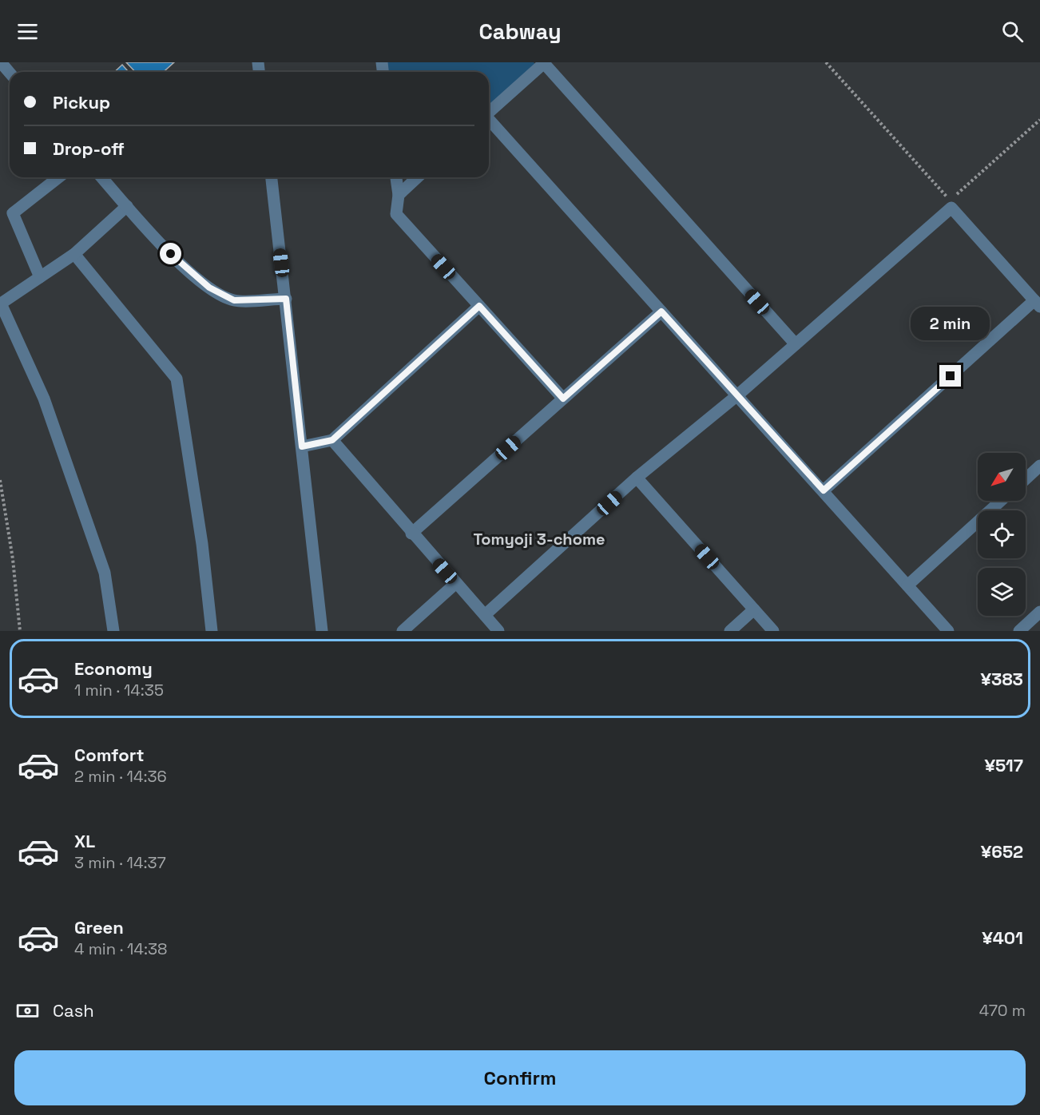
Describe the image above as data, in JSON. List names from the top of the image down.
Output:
{
  "districts": ["Tomyoji 3-chome"],
  "north": "bottom left",
  "page": {
    "header": "Cabway",
    "banner": ["Pickup", "Drop-off"],
    "bubble": "2 min",
    "list": [
      {
        "name": "Economy",
        "note": "1 min · 14:35",
        "value": "¥383"
      },
      {
        "name": "Comfort",
        "note": "2 min · 14:36",
        "value": "¥517"
      },
      {
        "name": "XL",
        "note": "3 min · 14:37",
        "value": "¥652"
      },
      {
        "name": "Green",
        "note": "4 min · 14:38",
        "value": "¥401"
      }
    ],
    "pay": ["Cash", "470 m"],
    "buttons": "Confirm"
  }
}
